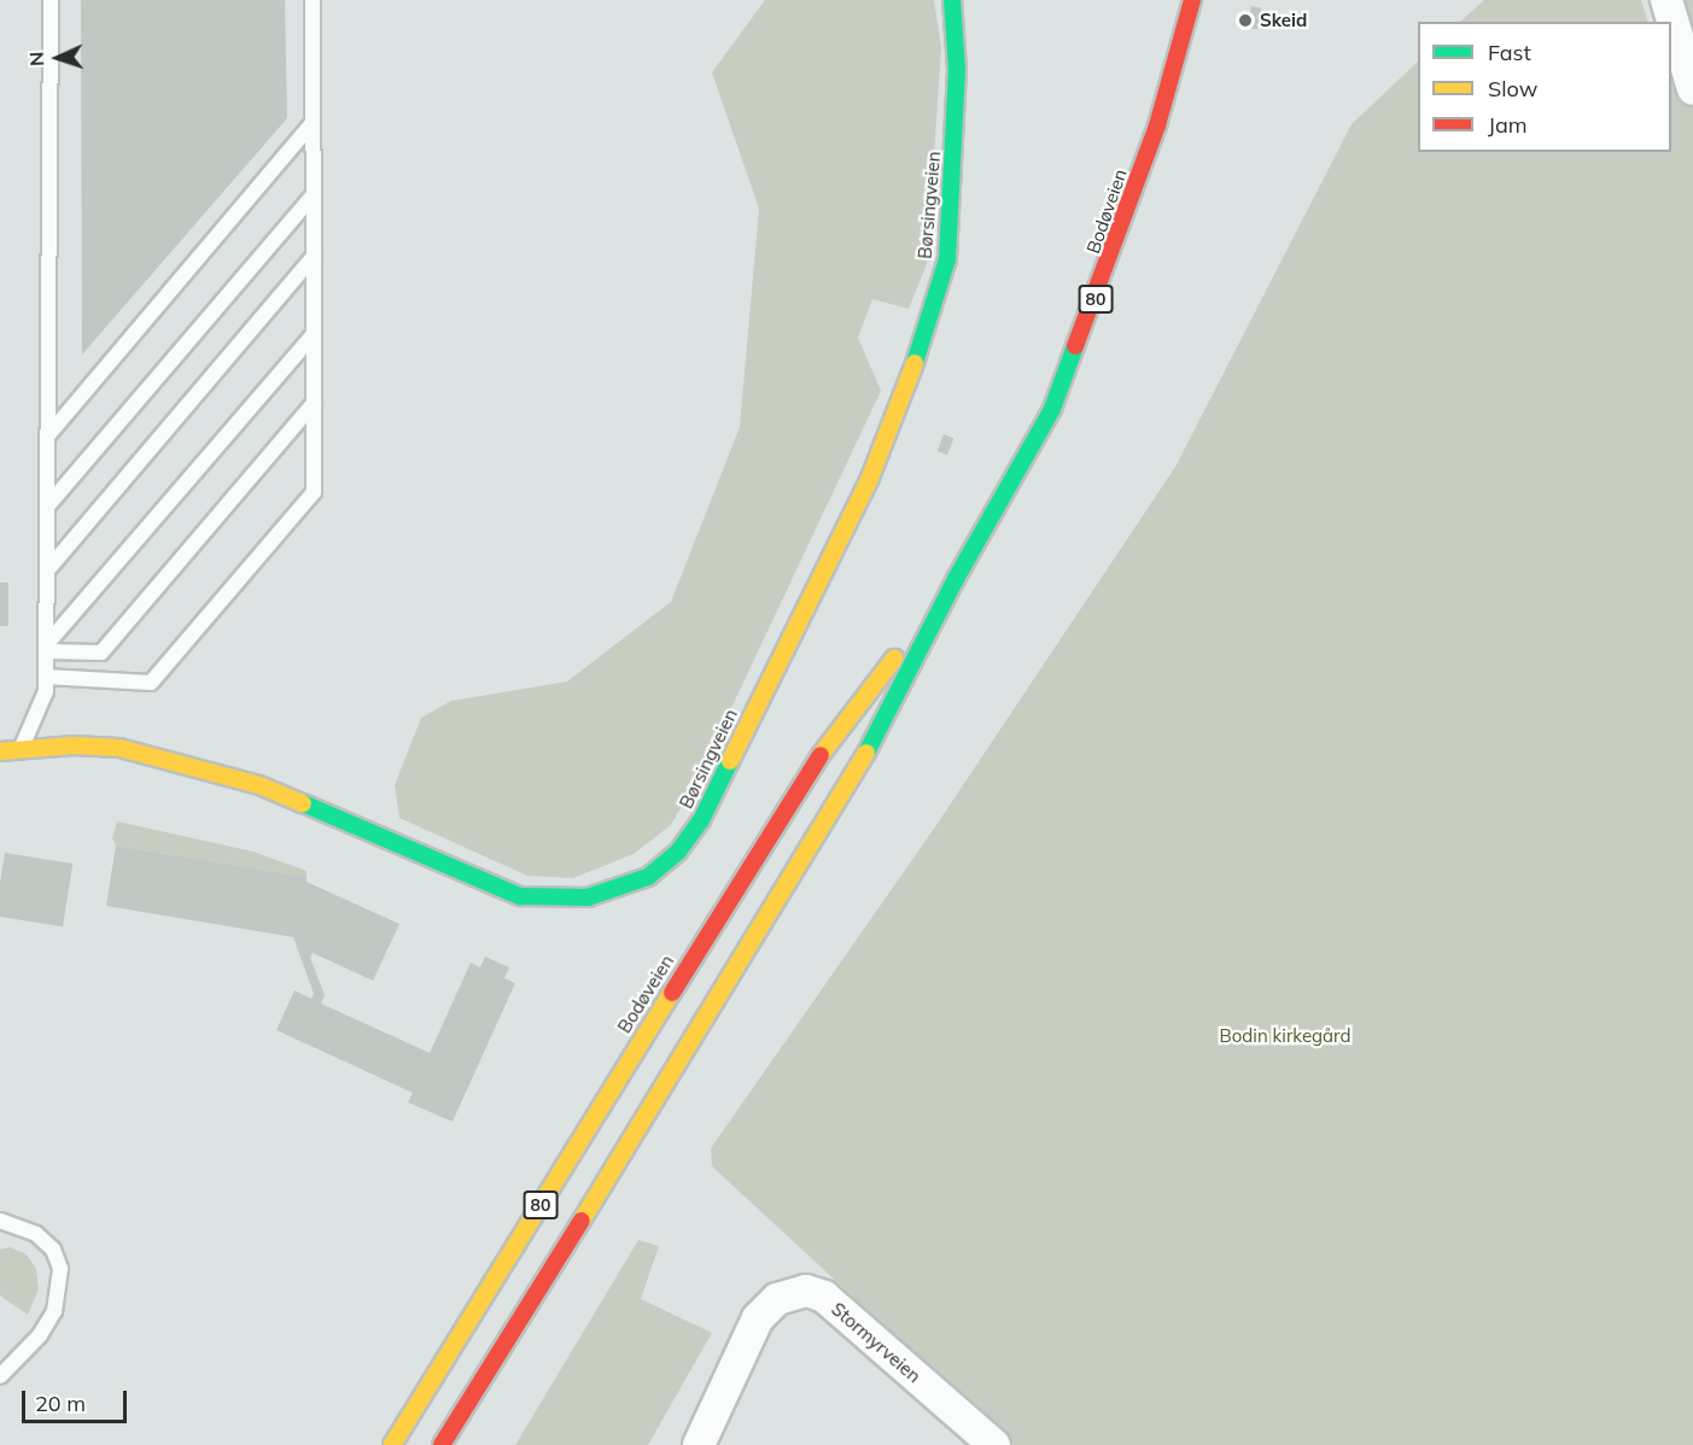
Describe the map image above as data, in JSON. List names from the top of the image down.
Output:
{
  "streets": {
    "main road": ["Børsingveien", "Bodøveien", "80"],
    "street": ["Stormyrveien"]
  },
  "parks": ["Bodin kirkegård"],
  "places": ["Skeid"],
  "legend": ["Fast", "Slow", "Jam"],
  "scale_bar": "20 m",
  "north": "left"
}
